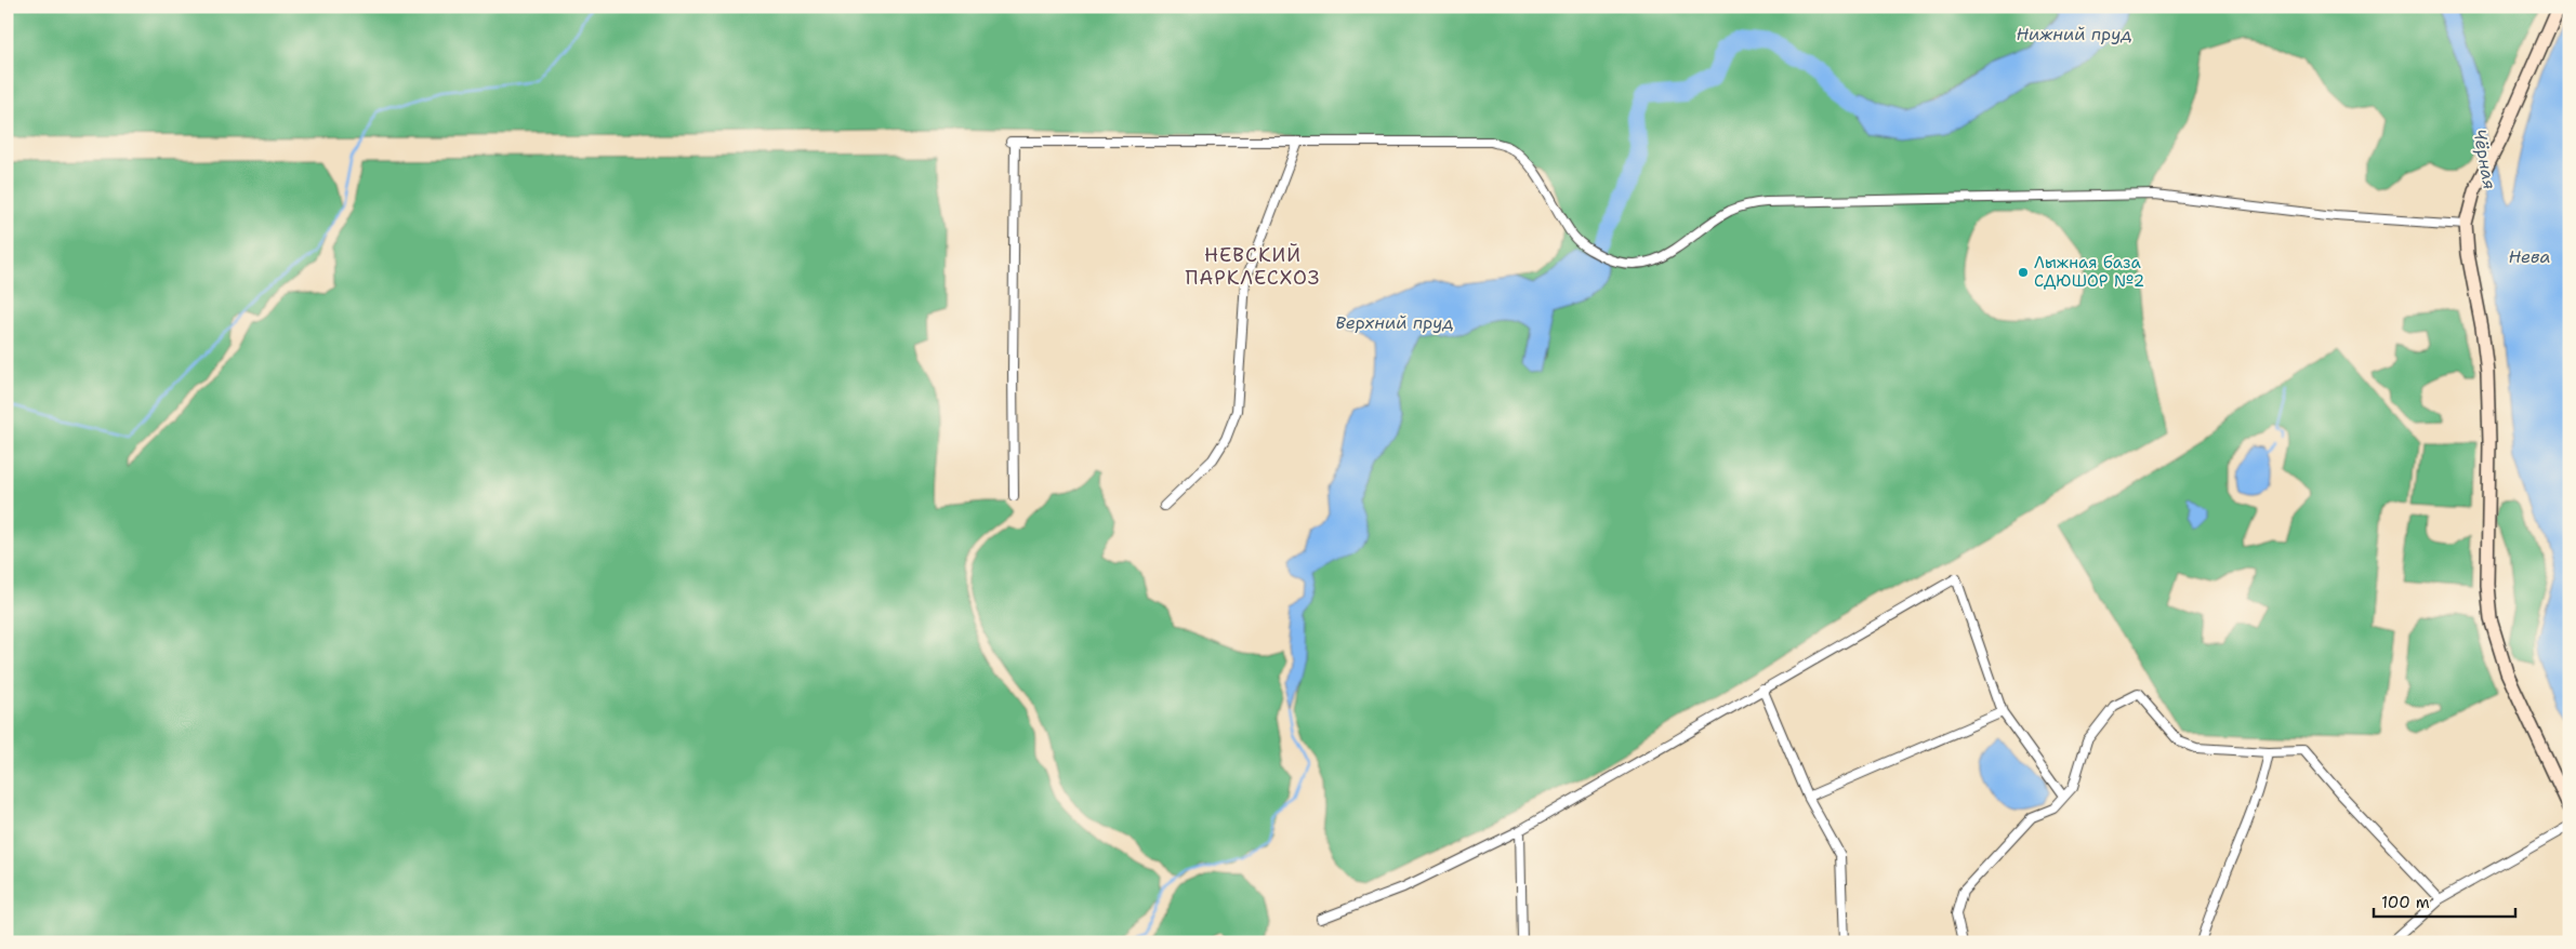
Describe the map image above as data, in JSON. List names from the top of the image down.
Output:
{
  "districts": ["НЕВСКИЙ ПАРКЛЕСХОЗ"],
  "water": [
    "Нижний пруд",
    "Чёрная",
    "Нева",
    "Верхний пруд"
  ],
  "places": ["Лыжная база СДЮШОР №2"],
  "scale_bar": "100 m"
}
